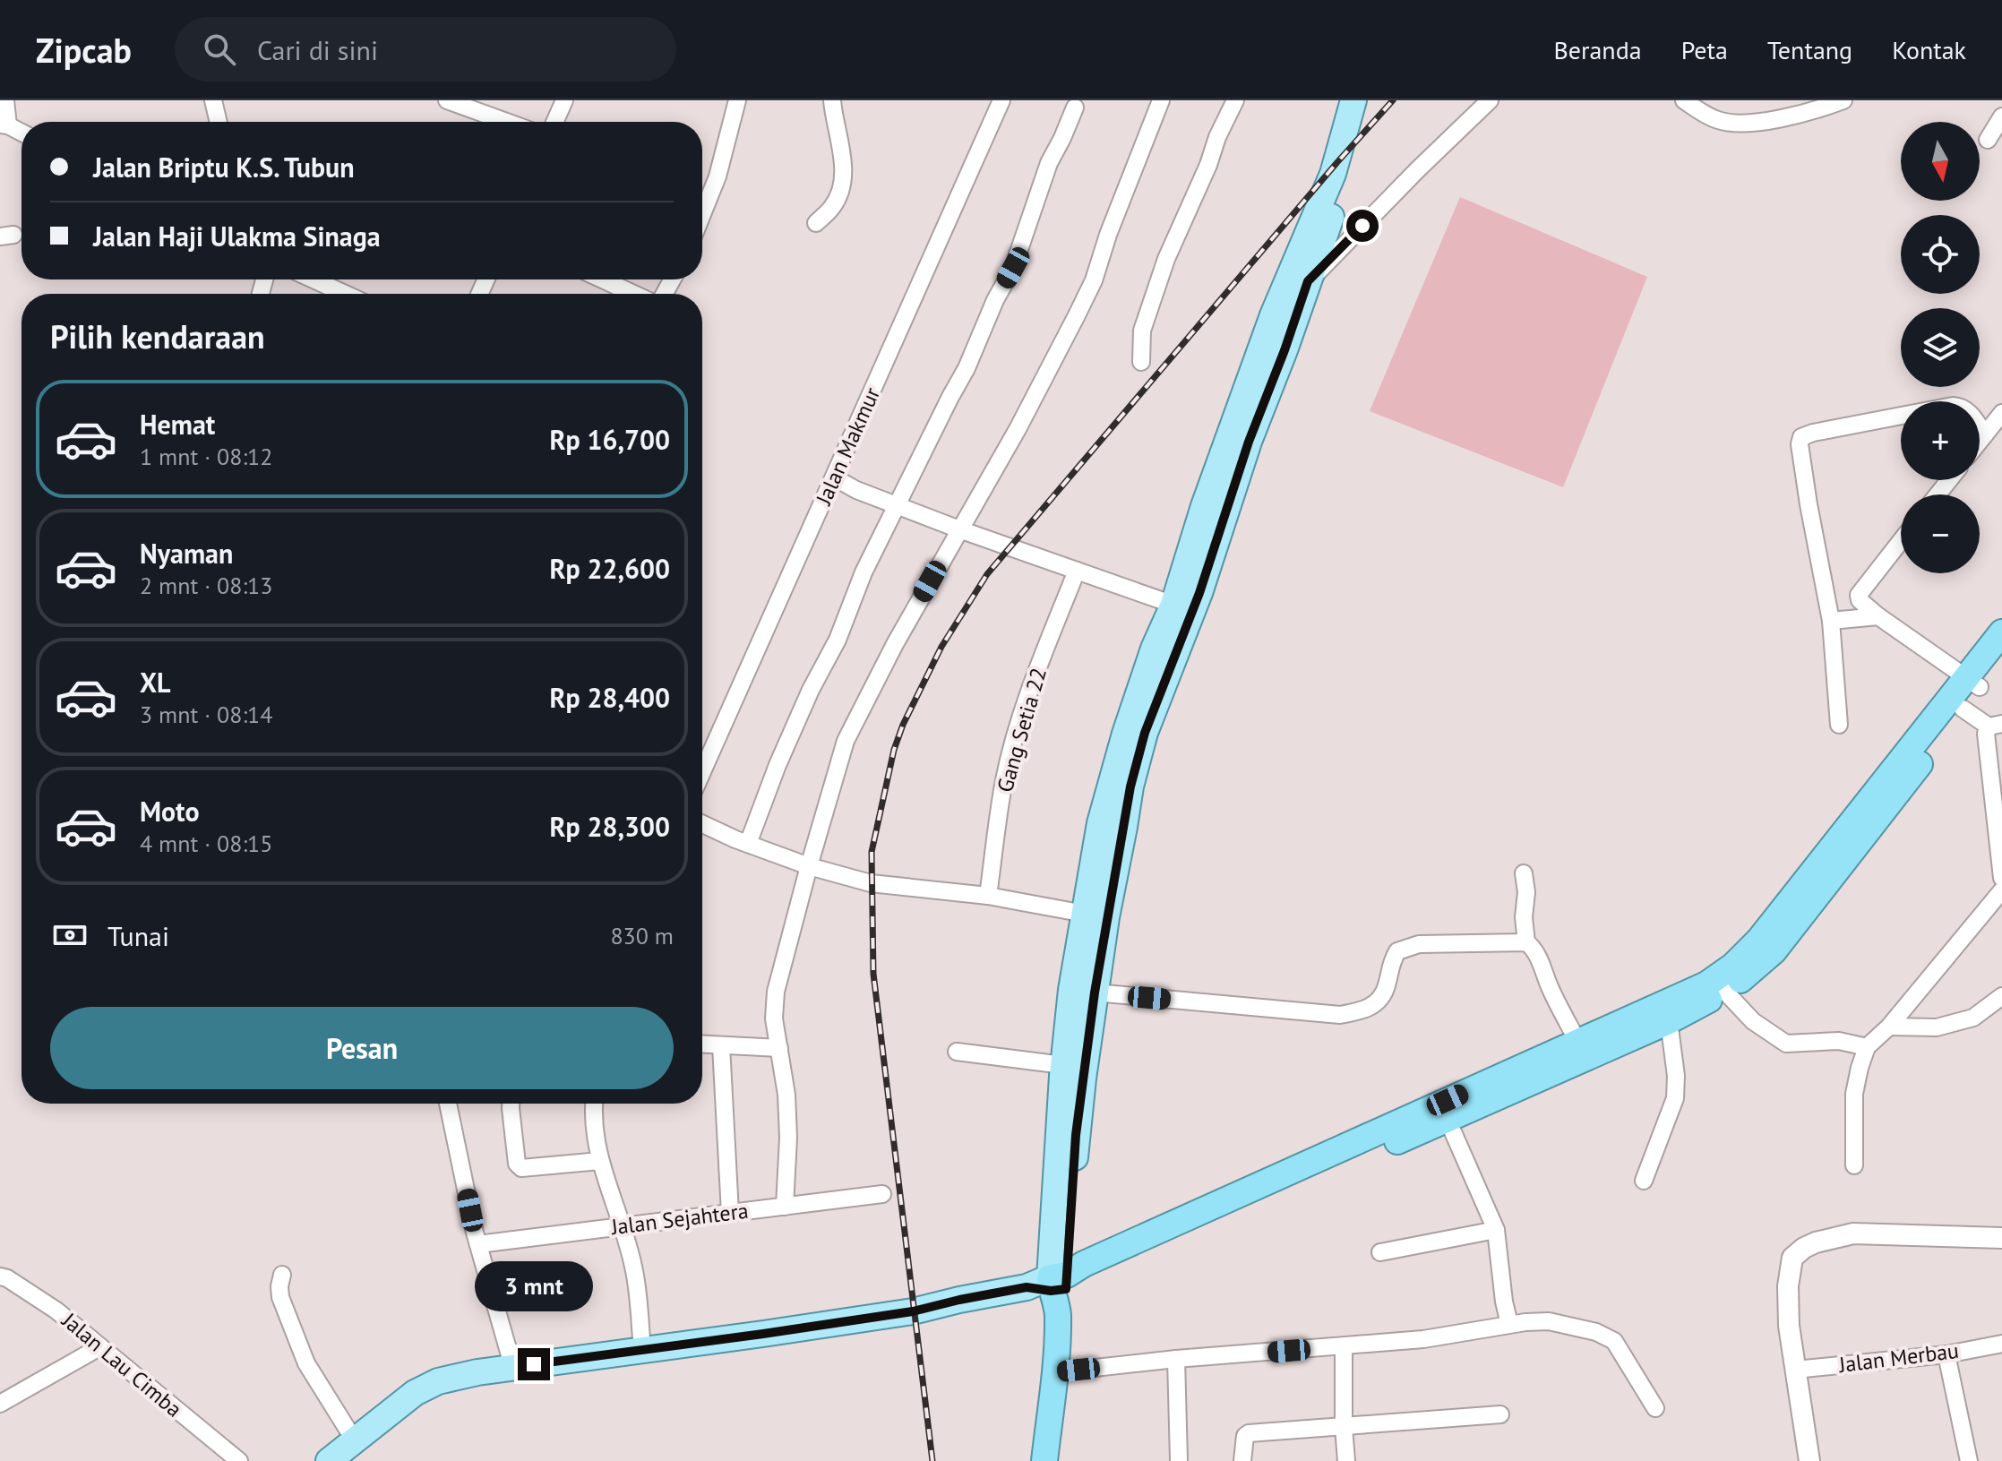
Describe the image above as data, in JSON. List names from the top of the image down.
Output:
{
  "streets": {
    "street": [
      "Jalan Makmur",
      "Gang Setia 22",
      "Jalan Sejahtera",
      "Jalan Merbau",
      "Jalan Lau Cimba"
    ]
  },
  "north": "bottom",
  "page": {
    "header": "Zipcab",
    "search": "Cari di sini",
    "nav": [
      "Beranda",
      "Peta",
      "Tentang",
      "Kontak"
    ],
    "map_buttons": ["+", "−"],
    "banner": ["Jalan Briptu K.S. Tubun", "Jalan Haji Ulakma Sinaga"],
    "heading": "Pilih kendaraan",
    "list": [
      {
        "name": "Hemat",
        "note": "1 mnt · 08:12",
        "value": "Rp 16,700"
      },
      {
        "name": "Nyaman",
        "note": "2 mnt · 08:13",
        "value": "Rp 22,600"
      },
      {
        "name": "XL",
        "note": "3 mnt · 08:14",
        "value": "Rp 28,400"
      },
      {
        "name": "Moto",
        "note": "4 mnt · 08:15",
        "value": "Rp 28,300"
      }
    ],
    "pay": ["Tunai", "830 m"],
    "buttons": "Pesan",
    "bubble": "3 mnt"
  }
}
